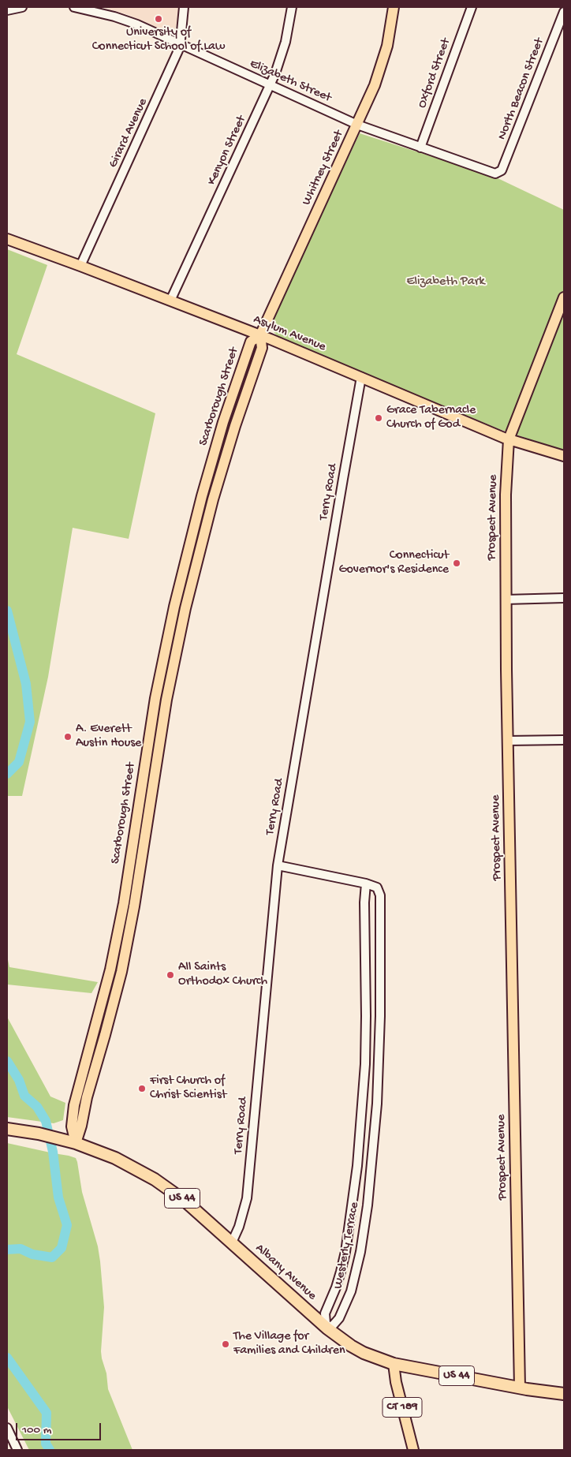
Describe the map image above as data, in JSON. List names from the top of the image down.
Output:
{
  "streets": {
    "highway": ["US 44", "Albany Avenue"],
    "main road": [
      "Whitney Street",
      "Asylum Avenue",
      "Scarborough Street",
      "Prospect Avenue",
      "CT 189"
    ],
    "street": [
      "Oxford Street",
      "Elizabeth Street",
      "North Beacon Street",
      "Girard Avenue",
      "Kenyon Street",
      "Terry Road",
      "Westerly Terrace"
    ]
  },
  "crossings": [
    ["Oxford Street", "Elizabeth Street"],
    ["Elizabeth Street", "North Beacon Street"],
    ["Elizabeth Street", "Girard Avenue"],
    ["Elizabeth Street", "Kenyon Street"],
    ["Elizabeth Street", "Whitney Street"],
    ["Girard Avenue", "Asylum Avenue"],
    ["Kenyon Street", "Asylum Avenue"],
    ["Whitney Street", "Asylum Avenue"],
    ["Whitney Street", "Scarborough Street"],
    ["Asylum Avenue", "Scarborough Street"],
    ["Asylum Avenue", "Terry Road"],
    ["Asylum Avenue", "Prospect Avenue"],
    ["Scarborough Street", "Albany Avenue"],
    ["Terry Road", "Westerly Terrace"],
    ["Terry Road", "Albany Avenue"],
    ["Prospect Avenue", "Albany Avenue"],
    ["Westerly Terrace", "Albany Avenue"],
    ["Albany Avenue", "CT 189"]
  ],
  "parks": ["Elizabeth Park"],
  "places": [
    "University of Connecticut School of Law",
    "Grace Tabernacle Church of God",
    "Connecticut Governor's Residence",
    "A. Everett Austin House",
    "All Saints Orthodox Church",
    "First Church of Christ Scientist",
    "The Village for Families and Children"
  ],
  "scale_bar": "100 m"
}
